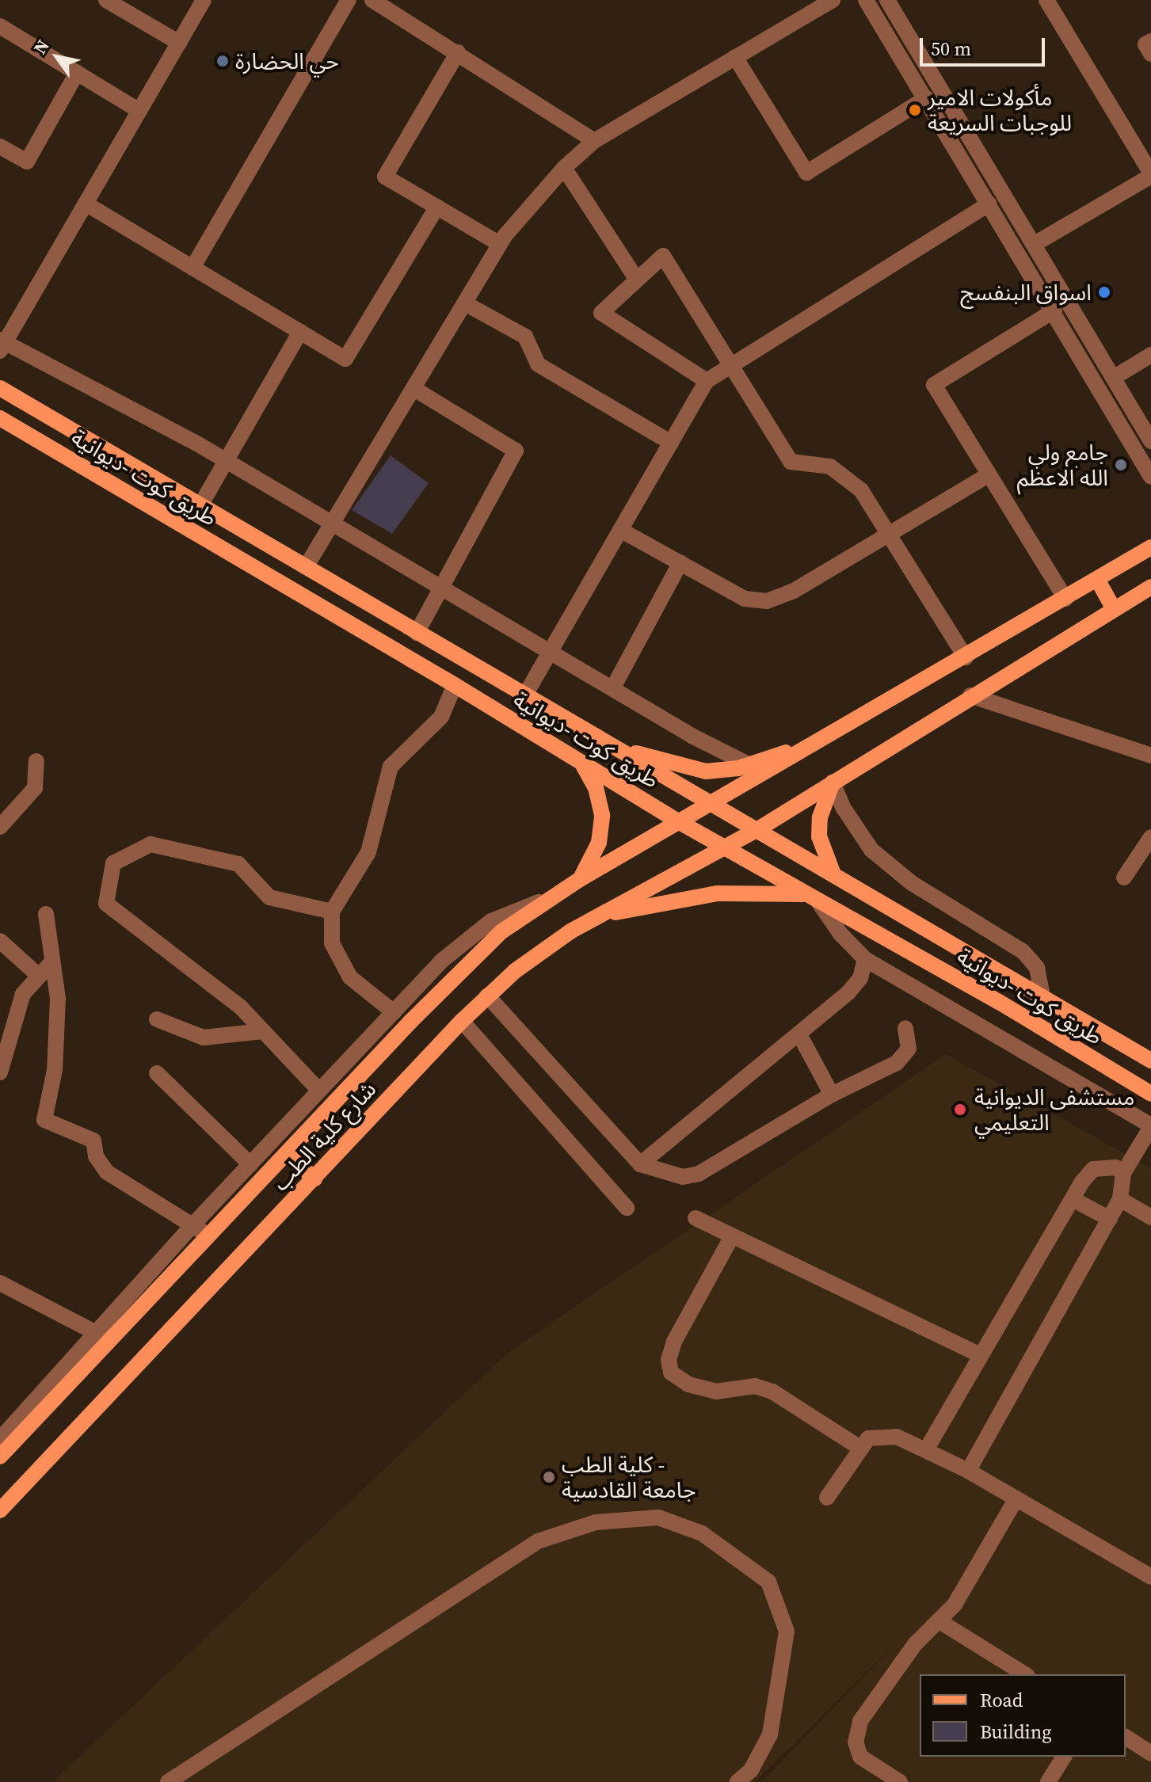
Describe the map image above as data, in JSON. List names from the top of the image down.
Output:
{
  "streets": {
    "main road": ["طريق كوت -ديوانية", "شارع كلية الطب"]
  },
  "crossings": [
    ["طريق كوت -ديوانية", "شارع كلية الطب"]
  ],
  "places": [
    "حي الحضارة",
    "مأكولات الامير للوجبات السريعة",
    "اسواق البنفسج",
    "جامع ولي الله الاعظم",
    "مستشفى الديوانية التعليمي",
    "كلية الطب - جامعة القادسية"
  ],
  "legend": ["Road", "Building"],
  "scale_bar": "50 m",
  "north": "top left"
}
